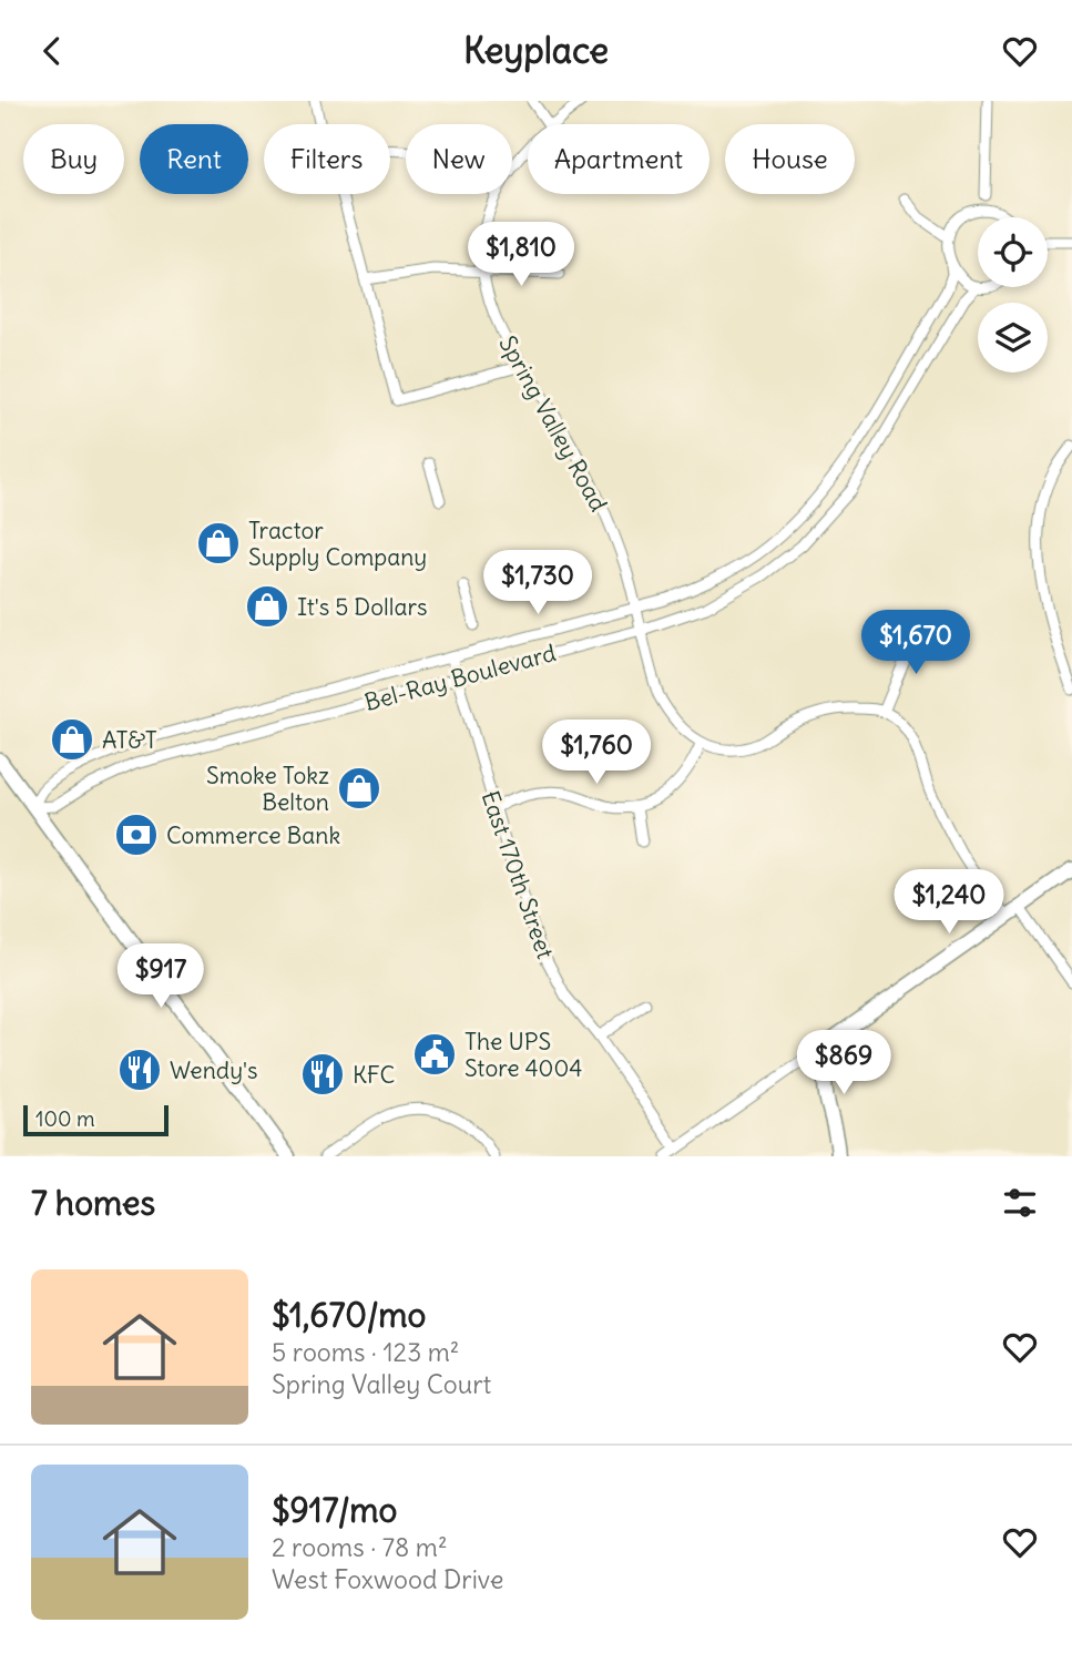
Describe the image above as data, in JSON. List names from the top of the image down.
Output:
{
  "streets": {
    "street": ["Spring Valley Road", "Bel-Ray Boulevard", "East 170th Street"]
  },
  "crossings": [
    ["Spring Valley Road", "Bel-Ray Boulevard"],
    ["Bel-Ray Boulevard", "East 170th Street"]
  ],
  "places": {
    "shop": [
      "Tractor Supply Company",
      "It's 5 Dollars",
      "AT&T",
      "Smoke Tokz Belton"
    ],
    "bank": ["Commerce Bank"],
    "public building": ["The UPS Store 4004"],
    "restaurant": ["Wendy's", "KFC"]
  },
  "scale_bar": "100 m",
  "page": {
    "header": "Keyplace",
    "chip": [
      "Buy",
      "Rent",
      "Filters",
      "New",
      "Apartment",
      "House"
    ],
    "price": [
      "$1,810",
      "$1,730",
      "$1,670",
      "$1,760",
      "$1,240",
      "$917",
      "$869"
    ],
    "scale": "100 m",
    "heading": "7 homes",
    "list": [
      {
        "name": "$1,670/mo",
        "note": "5 rooms · 123 m² · Spring Valley Court"
      },
      {
        "name": "$917/mo",
        "note": "2 rooms · 78 m² · West Foxwood Drive"
      }
    ]
  }
}
